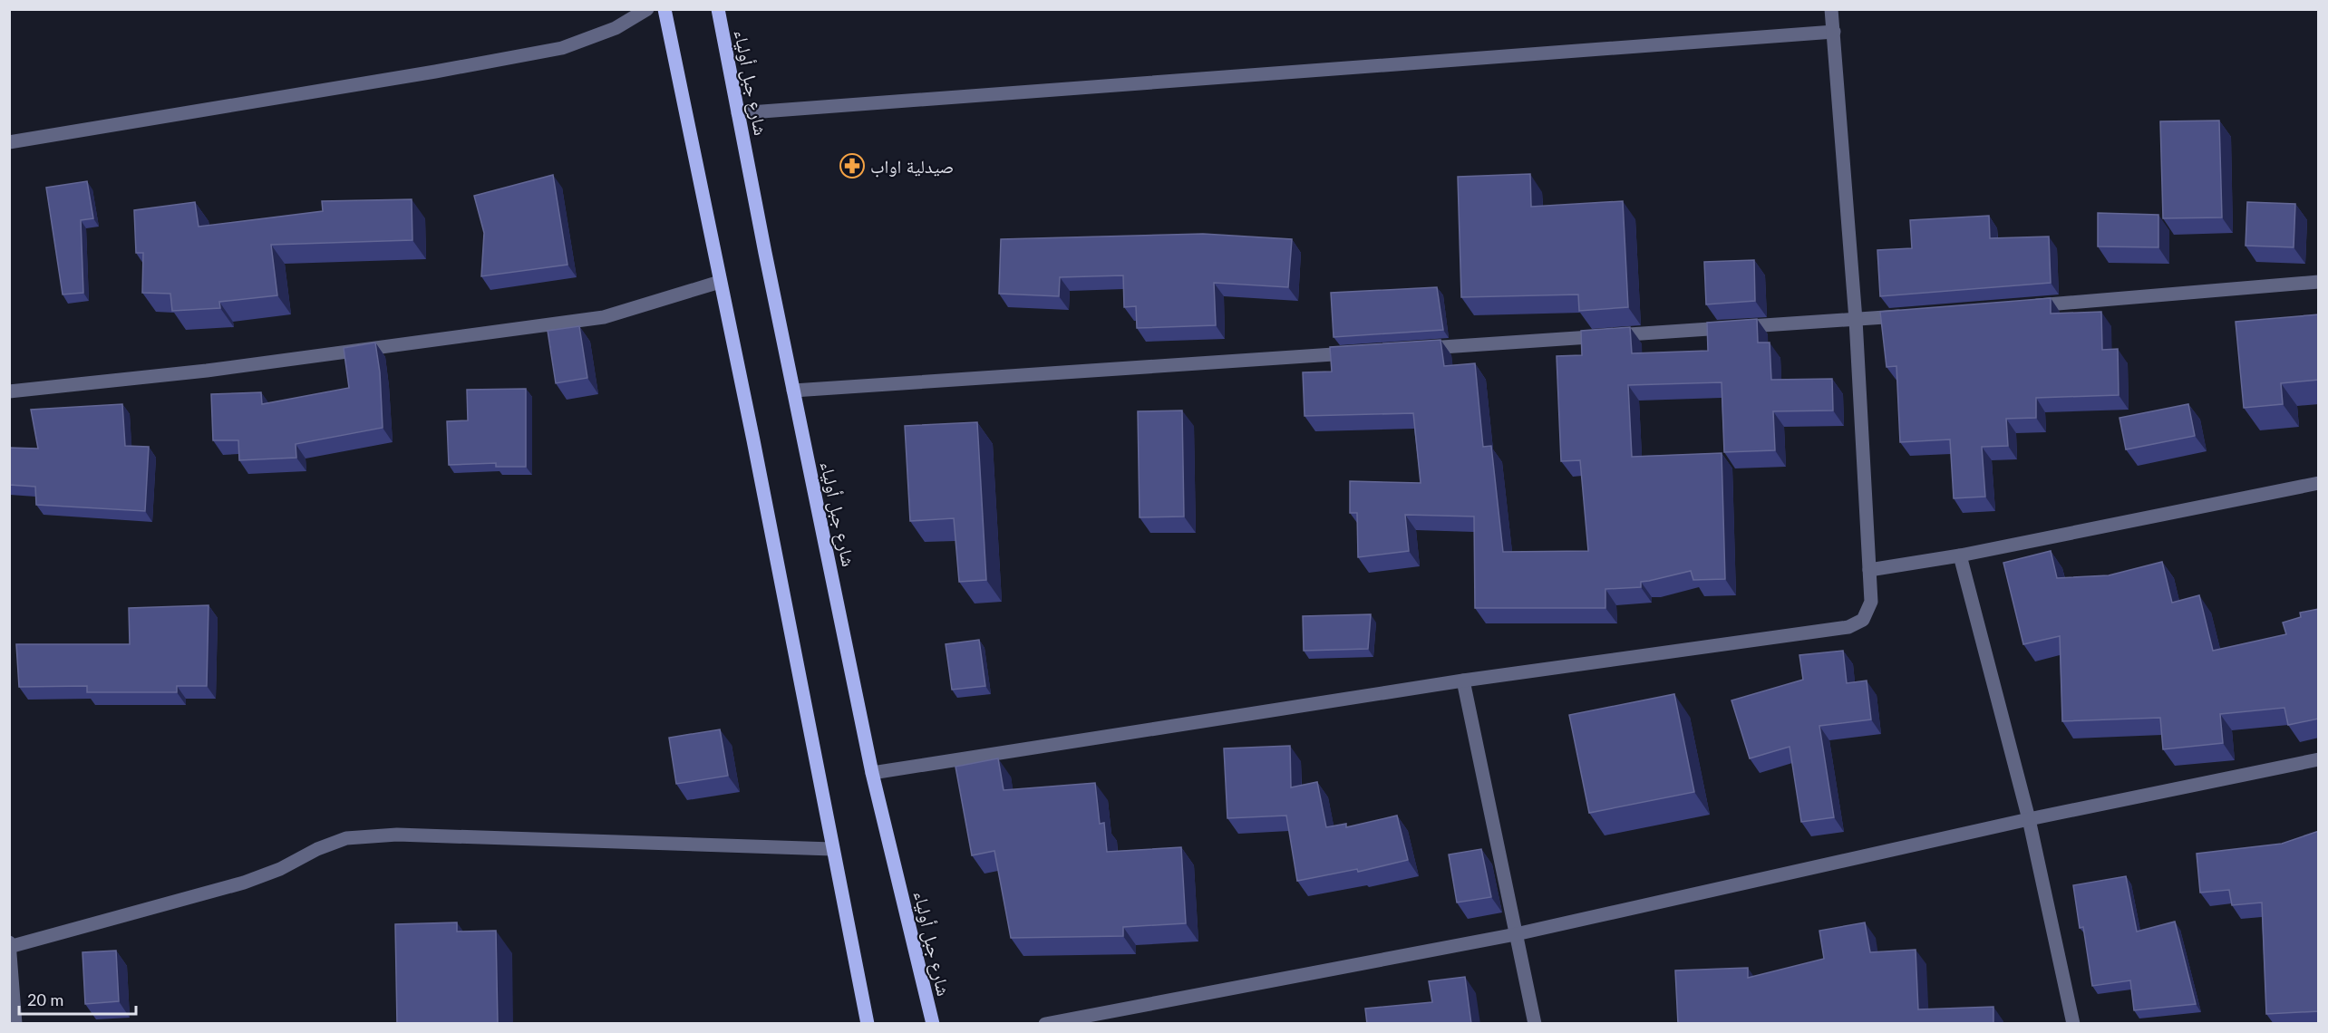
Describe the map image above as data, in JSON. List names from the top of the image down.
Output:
{
  "streets": {
    "main road": ["شارع جبل أولياء"]
  },
  "places": {
    "pharmacy": ["صيدلية اواب"]
  },
  "scale_bar": "20 m"
}
